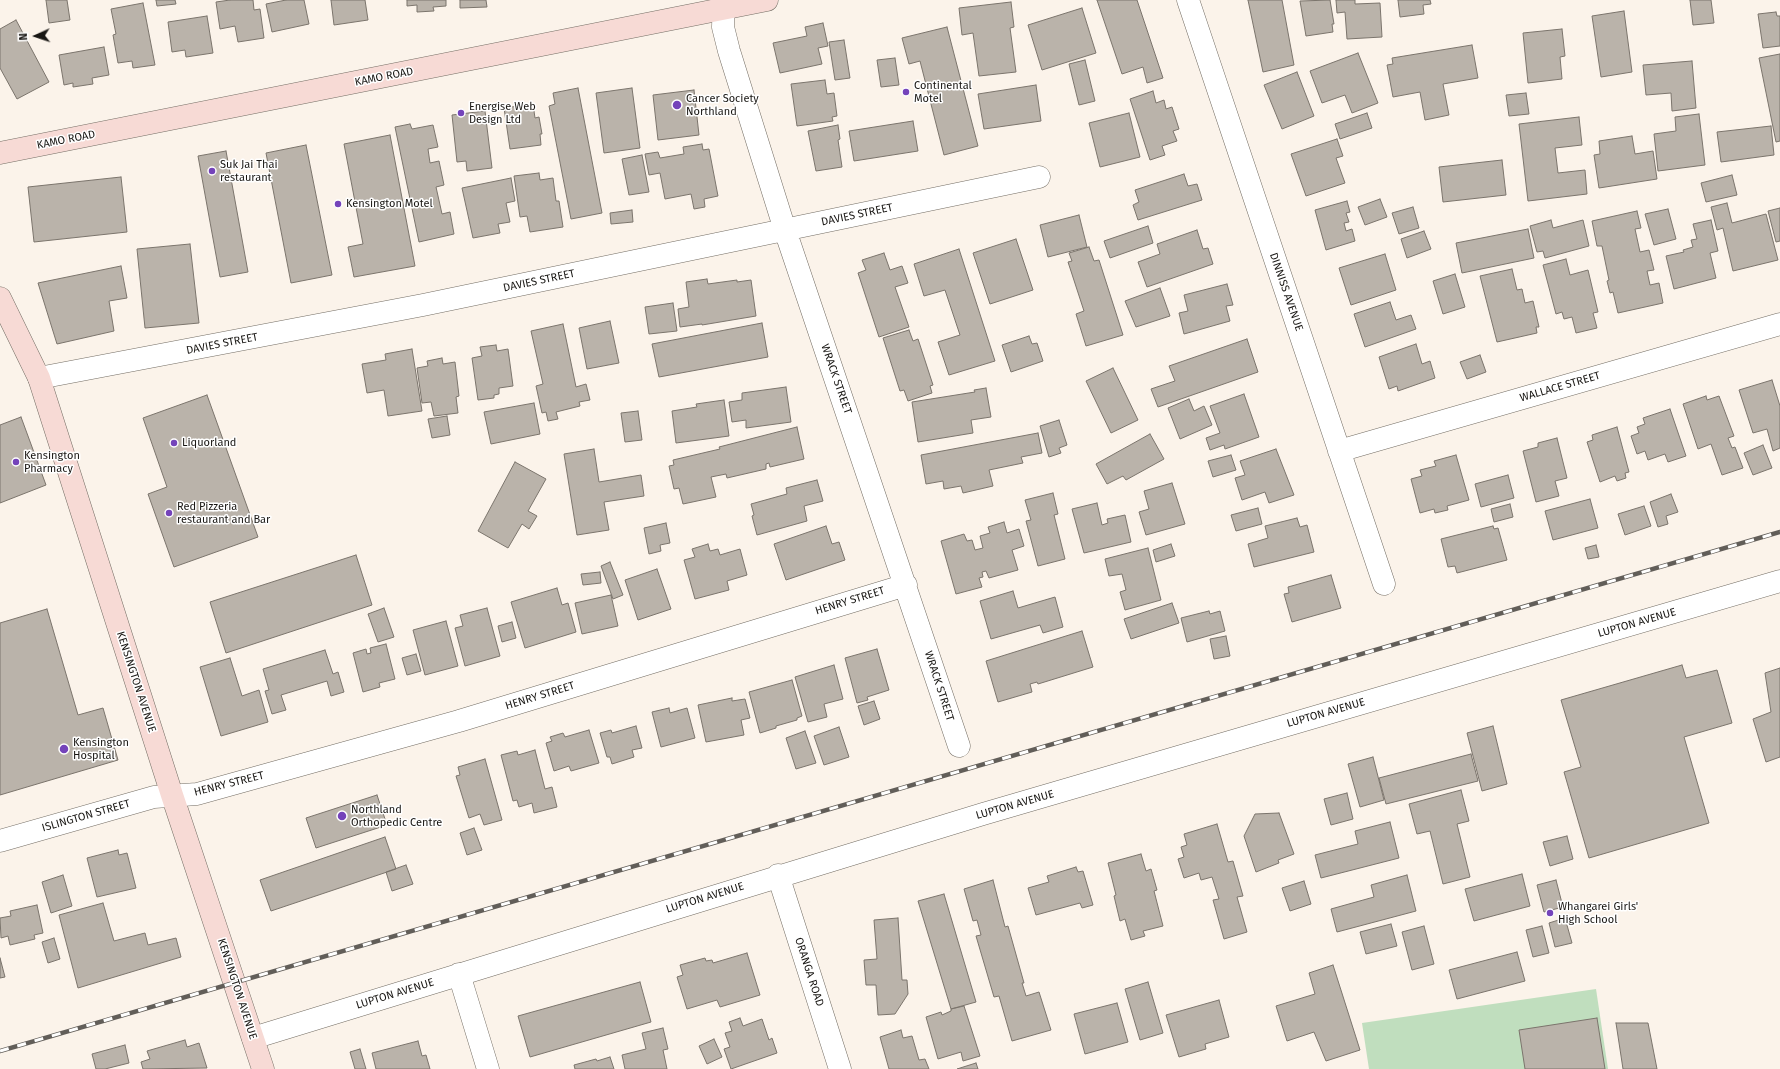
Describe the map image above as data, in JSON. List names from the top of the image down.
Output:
{
  "streets": {
    "main road": ["KAMO ROAD", "KENSINGTON AVENUE"],
    "street": [
      "DAVIES STREET",
      "DINNISS AVENUE",
      "WRACK STREET",
      "WALLACE STREET",
      "HENRY STREET",
      "LUPTON AVENUE",
      "ISLINGTON STREET",
      "ORANGA ROAD"
    ]
  },
  "crossings": [
    ["KAMO ROAD", "WRACK STREET"],
    ["DAVIES STREET", "WRACK STREET"],
    ["DAVIES STREET", "KENSINGTON AVENUE"],
    ["DINNISS AVENUE", "WALLACE STREET"],
    ["WRACK STREET", "HENRY STREET"],
    ["HENRY STREET", "KENSINGTON AVENUE"],
    ["HENRY STREET", "ISLINGTON STREET"],
    ["LUPTON AVENUE", "KENSINGTON AVENUE"],
    ["LUPTON AVENUE", "ORANGA ROAD"],
    ["KENSINGTON AVENUE", "ISLINGTON STREET"]
  ],
  "places": [
    "Continental Motel",
    "Cancer Society Northland",
    "Energise Web Design Ltd",
    "Suk Jai Thai restaurant",
    "Kensington Motel",
    "Liquorland",
    "Kensington Pharmacy",
    "Red Pizzeria restaurant and Bar",
    "Kensington Hospital",
    "Northland Orthopedic Centre",
    "Whangarei Girls' High School"
  ],
  "north": "left"
}
